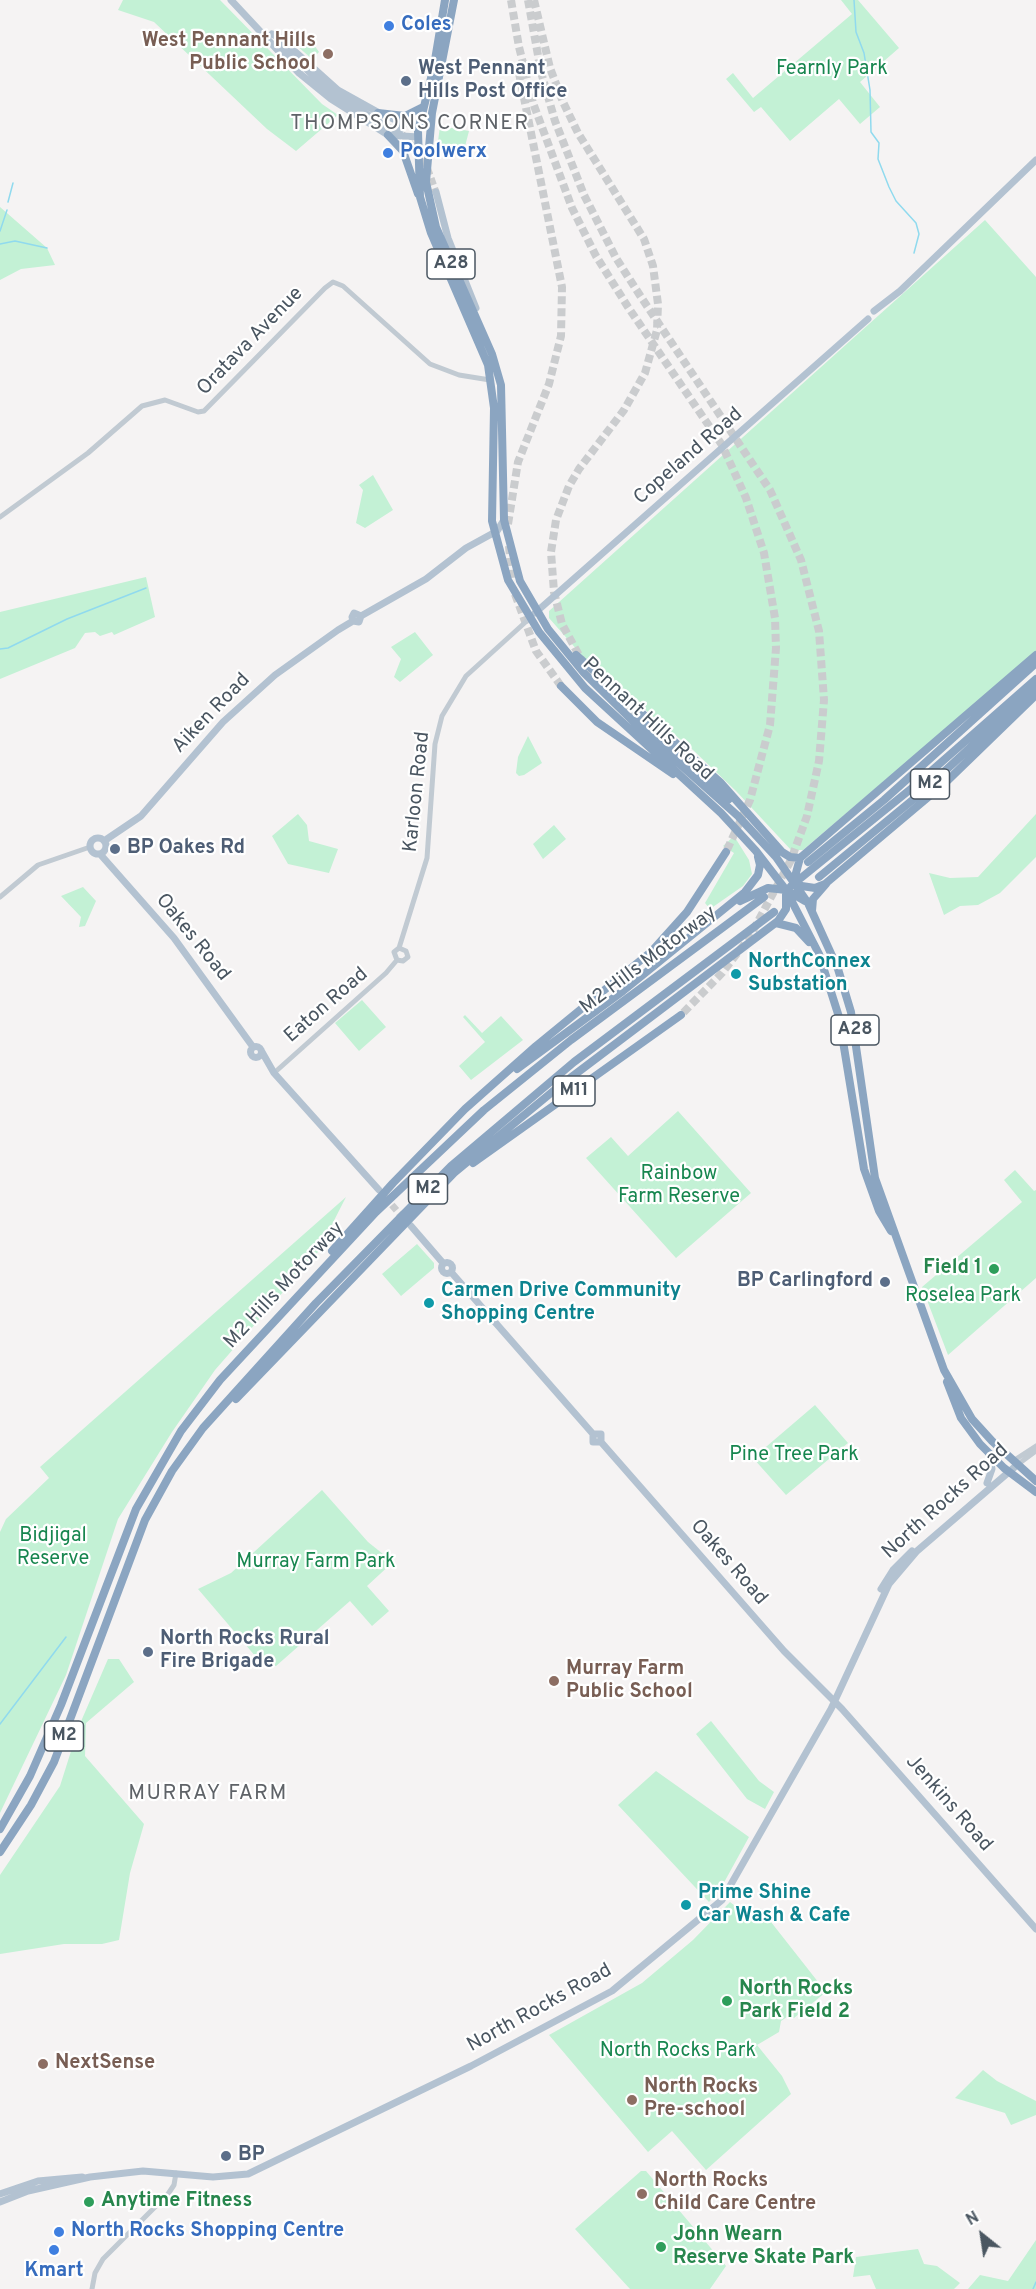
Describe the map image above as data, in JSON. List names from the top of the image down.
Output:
{
  "streets": {
    "highway": [
      "A28",
      "Pennant Hills Road",
      "M2",
      "M2 Hills Motorway",
      "M11"
    ],
    "main road": [
      "Copeland Road",
      "Aiken Road",
      "Oakes Road",
      "North Rocks Road",
      "Jenkins Road"
    ],
    "street": ["Oratava Avenue", "Karloon Road", "Eaton Road"]
  },
  "crossings": [
    ["Oratava Avenue", "Pennant Hills Road"],
    ["Copeland Road", "Pennant Hills Road"],
    ["Copeland Road", "Karloon Road"],
    ["Aiken Road", "Pennant Hills Road"],
    ["Aiken Road", "Oakes Road"],
    ["Pennant Hills Road", "M2"],
    ["Pennant Hills Road", "Karloon Road"],
    ["Pennant Hills Road", "North Rocks Road"],
    ["M2", "M2 Hills Motorway"],
    ["M2", "M11"],
    ["Karloon Road", "Eaton Road"],
    ["Oakes Road", "Eaton Road"],
    ["Oakes Road", "North Rocks Road"],
    ["Oakes Road", "Jenkins Road"],
    ["M2 Hills Motorway", "M11"],
    ["North Rocks Road", "Jenkins Road"]
  ],
  "districts": ["THOMPSONS CORNER", "MURRAY FARM"],
  "parks": [
    "Fearnly Park",
    "Rainbow Farm Reserve",
    "Roselea Park",
    "Pine Tree Park",
    "Bidjigal Reserve",
    "Murray Farm Park",
    "North Rocks Park"
  ],
  "places": [
    "Coles",
    "West Pennant Hills Public School",
    "West Pennant Hills Post Office",
    "Poolwerx",
    "BP Oakes Rd",
    "NorthConnex Substation",
    "Field 1",
    "BP Carlingford",
    "Carmen Drive Community Shopping Centre",
    "North Rocks Rural Fire Brigade",
    "Murray Farm Public School",
    "Prime Shine Car Wash & Cafe",
    "North Rocks Park Field 2",
    "NextSense",
    "North Rocks Pre-school",
    "BP",
    "North Rocks Child Care Centre",
    "Anytime Fitness",
    "North Rocks Shopping Centre",
    "John Wearn Reserve Skate Park",
    "Kmart"
  ],
  "north": "top left"
}
